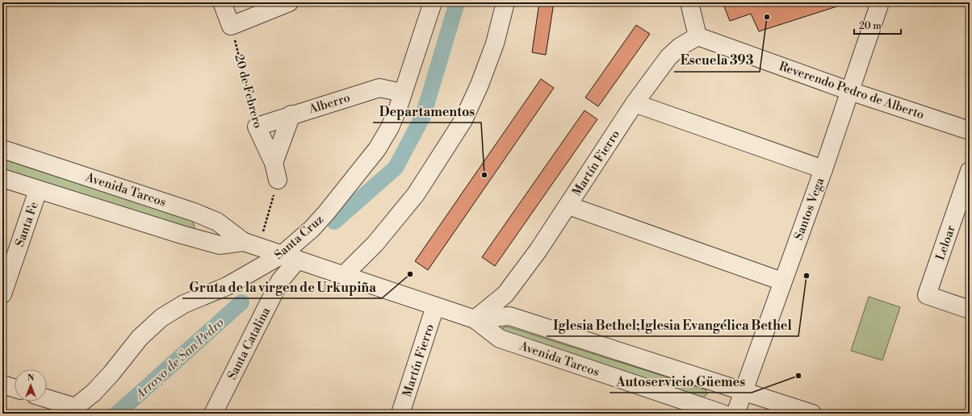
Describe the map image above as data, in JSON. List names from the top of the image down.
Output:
{
  "streets": {
    "street": [
      "Reverendo Pedro de Alberto",
      "20 de Febrero",
      "Alberro",
      "Martín Fierro",
      "Avenida Tarcos",
      "Santos Vega",
      "Santa Fe",
      "Santa Cruz",
      "Leloar",
      "Santa Catalina"
    ]
  },
  "crossings": [
    ["Reverendo Pedro de Alberto", "Martín Fierro"],
    ["Reverendo Pedro de Alberto", "Santos Vega"],
    ["20 de Febrero", "Alberro"],
    ["Alberro", "Santa Cruz"],
    ["Martín Fierro", "Avenida Tarcos"],
    ["Avenida Tarcos", "Santos Vega"],
    ["Avenida Tarcos", "Santa Fe"],
    ["Avenida Tarcos", "Santa Cruz"],
    ["Avenida Tarcos", "Santa Catalina"],
    ["Santa Cruz", "Santa Catalina"]
  ],
  "water": ["Arroyo de San Pedro"],
  "places": [
    "Escuela 393",
    "Departamentos",
    "Gruta de la virgen de Urkupiña",
    "Iglesia Bethel;Iglesia Evangélica Bethel",
    "Autoservicio Güemes"
  ],
  "scale_bar": "20 m",
  "north": "top"
}
